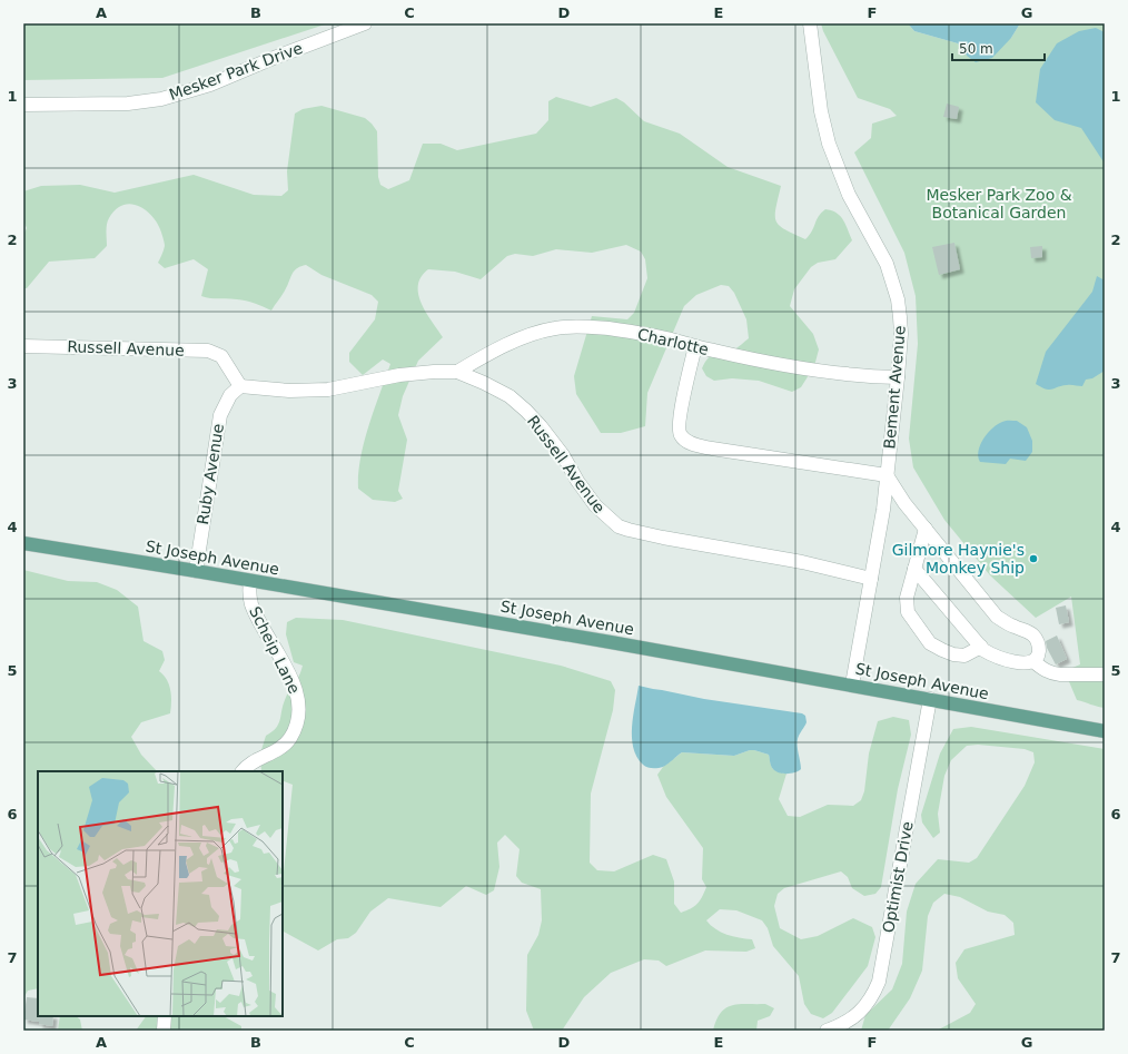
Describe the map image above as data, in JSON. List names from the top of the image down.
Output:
{
  "streets": {
    "main road": ["St Joseph Avenue"],
    "street": [
      "Mesker Park Drive",
      "Charlotte",
      "Russell Avenue",
      "Bement Avenue",
      "Ruby Avenue",
      "Scheip Lane",
      "Optimist Drive"
    ]
  },
  "crossings": [
    ["Charlotte", "Russell Avenue"],
    ["Charlotte", "Bement Avenue"],
    ["Russell Avenue", "Bement Avenue"],
    ["Russell Avenue", "Ruby Avenue"],
    ["Bement Avenue", "St Joseph Avenue"],
    ["Ruby Avenue", "St Joseph Avenue"],
    ["St Joseph Avenue", "Scheip Lane"],
    ["St Joseph Avenue", "Optimist Drive"]
  ],
  "parks": ["Mesker Park Zoo & Botanical Garden"],
  "places": ["Gilmore Haynie's Monkey Ship"],
  "scale_bar": "50 m",
  "grid": {
    "columns": [
      "A",
      "B",
      "C",
      "D",
      "E",
      "F",
      "G"
    ],
    "rows": [
      "1",
      "2",
      "3",
      "4",
      "5",
      "6",
      "7"
    ]
  }
}
